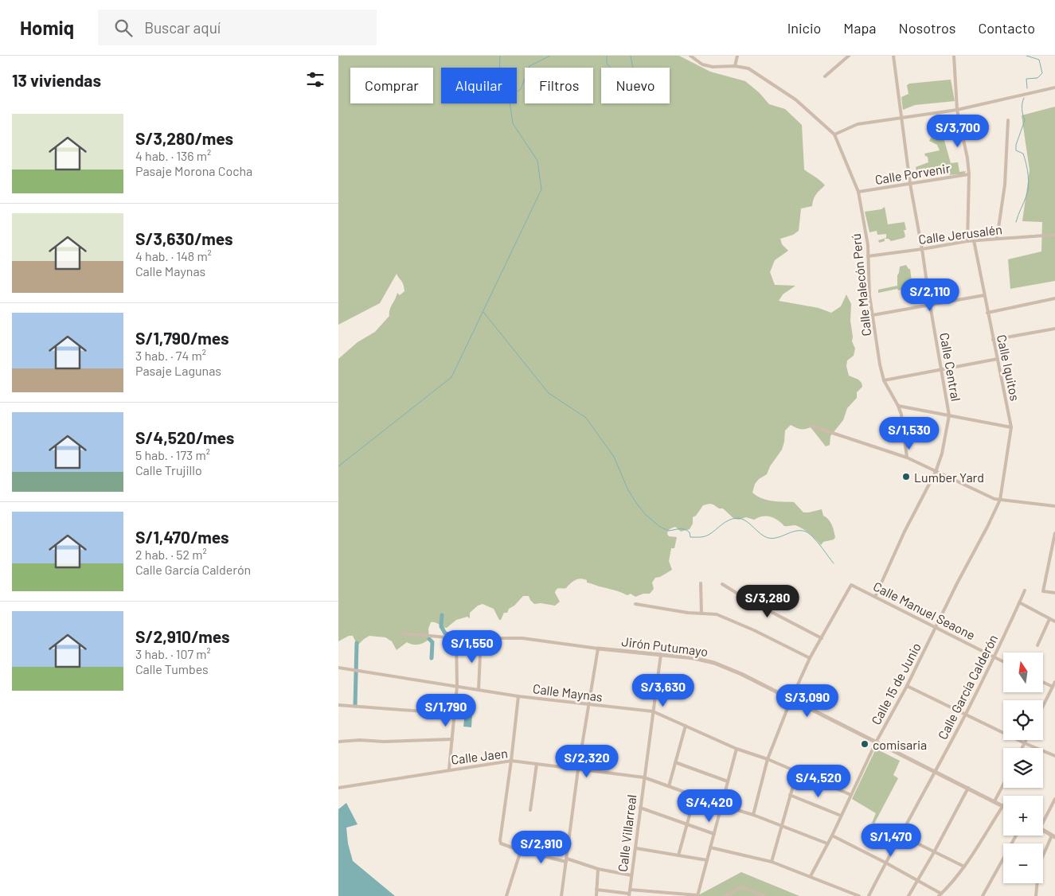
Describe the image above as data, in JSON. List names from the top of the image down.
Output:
{
  "streets": {
    "street": [
      "Calle Porvenir",
      "Calle Jerusalén",
      "Calle Malecón Perú",
      "Calle Central",
      "Calle Iquitos",
      "Calle Manuel Seaone",
      "Jirón Putumayo",
      "Calle 15 de Junio",
      "Calle García Calderón",
      "Calle Maynas",
      "Calle Jaen",
      "Calle Villarreal"
    ]
  },
  "crossings": [
    ["Calle Porvenir", "Calle Malecón Perú"],
    ["Calle Porvenir", "Calle Central"],
    ["Calle Jerusalén", "Calle Malecón Perú"],
    ["Calle Jerusalén", "Calle Central"],
    ["Calle Jerusalén", "Calle Iquitos"],
    ["Calle Central", "Calle Manuel Seaone"],
    ["Calle Iquitos", "Calle 15 de Junio"],
    ["Calle Manuel Seaone", "Calle 15 de Junio"],
    ["Calle Manuel Seaone", "Calle García Calderón"],
    ["Jirón Putumayo", "Calle 15 de Junio"],
    ["Jirón Putumayo", "Calle García Calderón"],
    ["Jirón Putumayo", "Calle Villarreal"],
    ["Calle 15 de Junio", "Calle Maynas"],
    ["Calle 15 de Junio", "Calle Jaen"],
    ["Calle Maynas", "Calle Villarreal"],
    ["Calle Jaen", "Calle Villarreal"]
  ],
  "places": ["Lumber Yard", "comisaria"],
  "north": "top",
  "page": {
    "header": "Homiq",
    "search": "Buscar aquí",
    "nav": [
      "Inicio",
      "Mapa",
      "Nosotros",
      "Contacto"
    ],
    "heading": "13 viviendas",
    "chip": [
      "Comprar",
      "Alquilar",
      "Filtros",
      "Nuevo"
    ],
    "list": [
      {
        "name": "S/3,280/mes",
        "note": "4 hab. · 136 m² · Pasaje Morona Cocha"
      },
      {
        "name": "S/3,630/mes",
        "note": "4 hab. · 148 m² · Calle Maynas"
      },
      {
        "name": "S/1,790/mes",
        "note": "3 hab. · 74 m² · Pasaje Lagunas"
      },
      {
        "name": "S/4,520/mes",
        "note": "5 hab. · 173 m² · Calle Trujillo"
      },
      {
        "name": "S/1,470/mes",
        "note": "2 hab. · 52 m² · Calle García Calderón"
      },
      {
        "name": "S/2,910/mes",
        "note": "3 hab. · 107 m² · Calle Tumbes"
      }
    ],
    "price": [
      "S/3,700",
      "S/2,110",
      "S/1,530",
      "S/3,280",
      "S/1,550",
      "S/3,630",
      "S/3,090",
      "S/1,790",
      "S/2,320",
      "S/4,520",
      "S/4,420",
      "S/1,470",
      "S/2,910"
    ],
    "map_buttons": ["+", "−"]
  }
}
